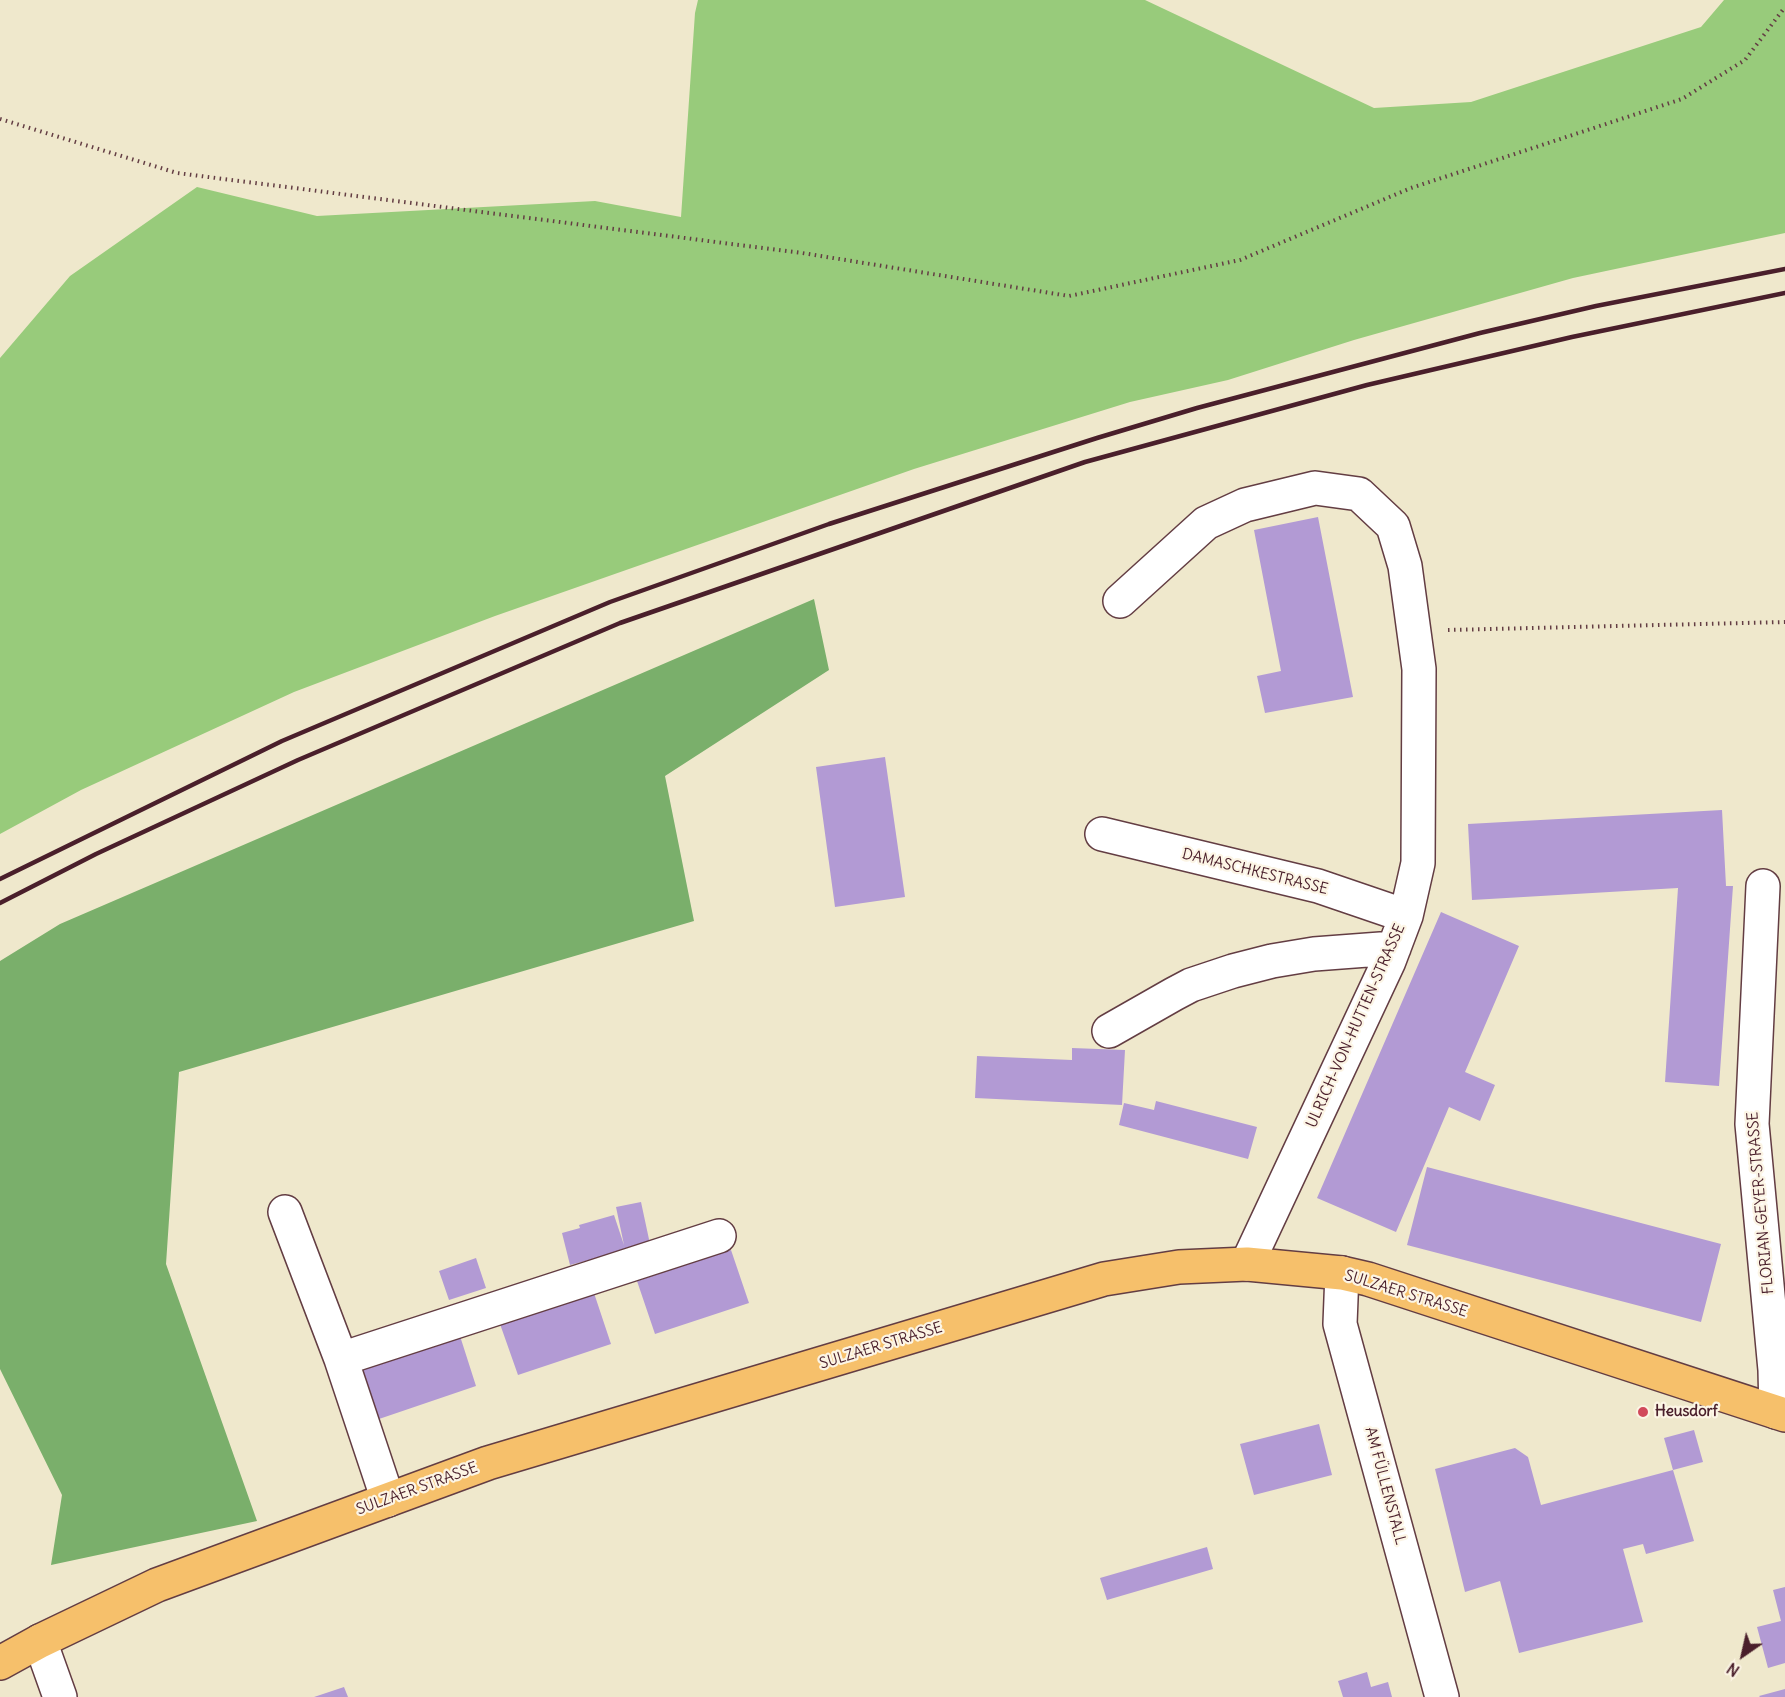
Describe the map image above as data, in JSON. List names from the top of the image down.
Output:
{
  "streets": {
    "main road": ["SULZAER STRASSE"],
    "street": [
      "DAMASCHKESTRASSE",
      "ULRICH-VON-HUTTEN-STRASSE",
      "FLORIAN-GEYER-STRASSE",
      "AM FÜLLENSTALL"
    ]
  },
  "crossings": [
    ["DAMASCHKESTRASSE", "ULRICH-VON-HUTTEN-STRASSE"],
    ["ULRICH-VON-HUTTEN-STRASSE", "SULZAER STRASSE"],
    ["FLORIAN-GEYER-STRASSE", "SULZAER STRASSE"],
    ["SULZAER STRASSE", "AM FÜLLENSTALL"]
  ],
  "places": ["Heusdorf"],
  "north": "bottom left"
}
